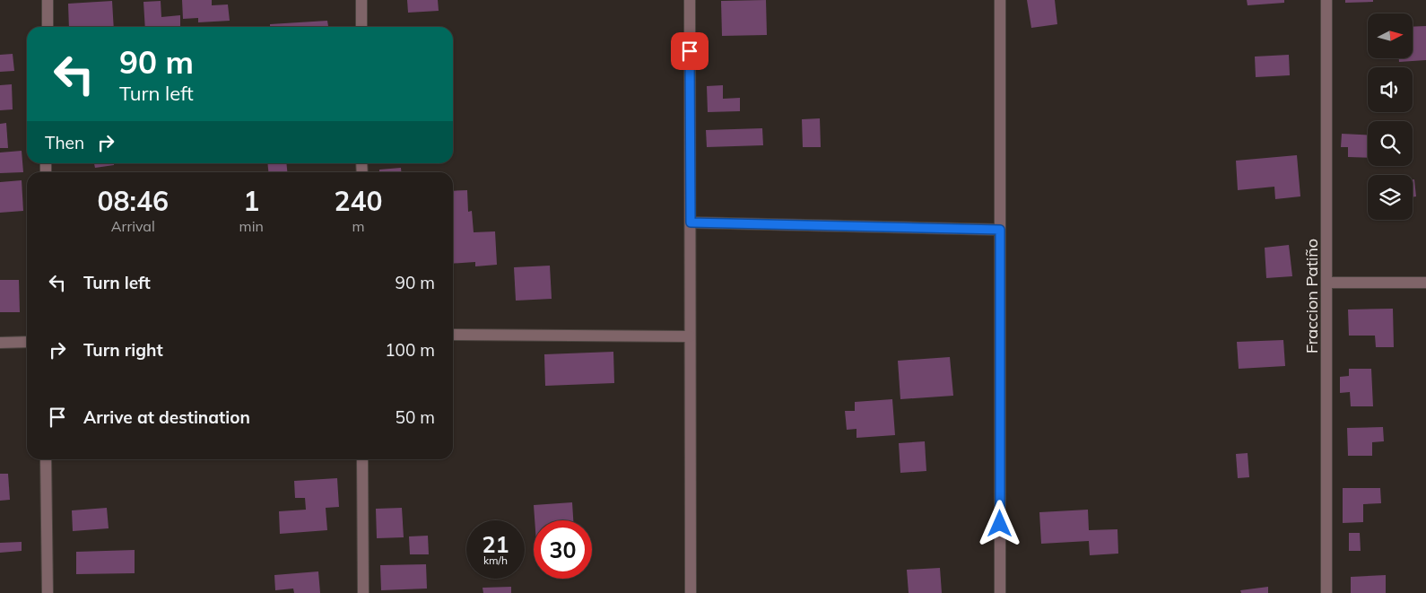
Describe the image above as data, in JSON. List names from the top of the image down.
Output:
{
  "streets": {
    "street": ["Fraccion Patiño"]
  },
  "north": "right",
  "page": {
    "turn": ["90 m", "Turn left"],
    "then": "Then",
    "eta": [
      "08:46",
      "Arrival",
      "1",
      "min",
      "240",
      "m"
    ],
    "list": [
      {
        "name": "Turn left",
        "value": "90 m"
      },
      {
        "name": "Turn right",
        "value": "100 m"
      },
      {
        "name": "Arrive at destination",
        "value": "50 m"
      }
    ],
    "speed": "21 km/h",
    "limit": "30"
  }
}
